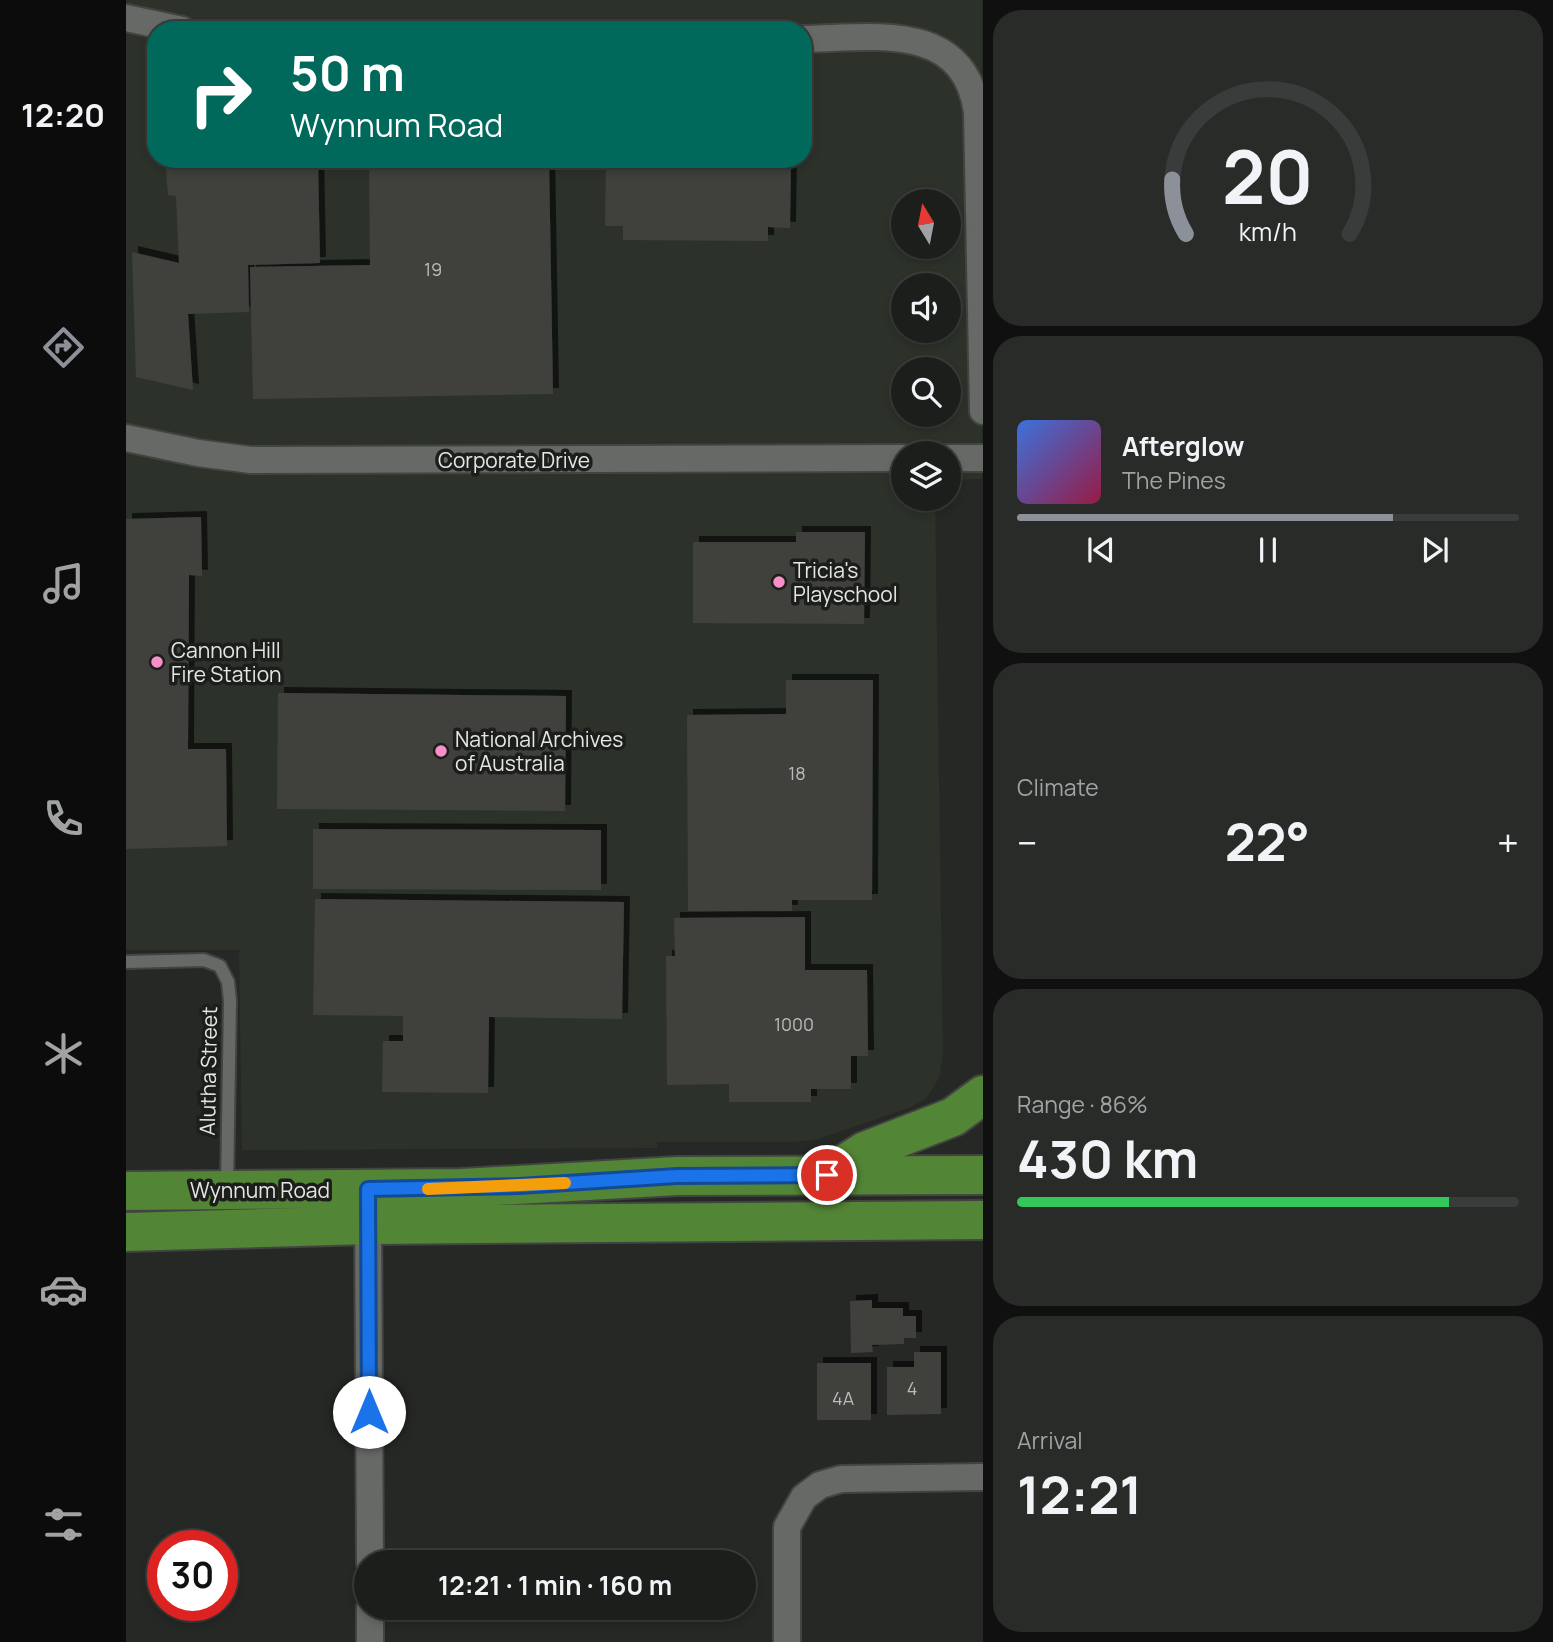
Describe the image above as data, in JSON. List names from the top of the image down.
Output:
{
  "streets": {
    "main road": ["Wynnum Road"],
    "street": ["Corporate Drive"],
    "lane": ["Alutha Street"]
  },
  "crossings": [
    ["Alutha Street", "Wynnum Road"]
  ],
  "places": ["Tricia's Playschool", "Cannon Hill Fire Station", "National Archives of Australia"],
  "house_numbers": [
    "19",
    "18",
    "1000",
    "4",
    "4A"
  ],
  "north": "top",
  "page": {
    "tabs": "12:20",
    "turn": ["50 m", "Wynnum Road"],
    "song": ["Afterglow", "The Pines"],
    "tile": [
      "Climate",
      ["Range · 86%", "430 km"],
      ["Arrival", "12:21"]
    ],
    "heat": ["−", "22°", "+"],
    "limit": "30",
    "trip": "12:21 · 1 min · 160 m",
    "gauge": ["20", "km/h"]
  }
}
